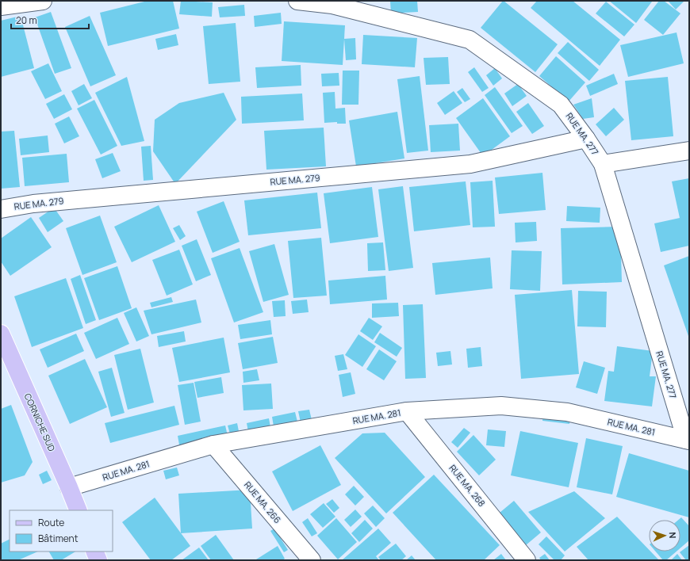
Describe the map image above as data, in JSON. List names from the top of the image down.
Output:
{
  "streets": {
    "main road": ["CORNICHE SUD"],
    "street": [
      "RUE MA. 277",
      "RUE MA. 279",
      "RUE MA. 281",
      "RUE MA. 268",
      "RUE MA. 266"
    ]
  },
  "crossings": [
    ["RUE MA. 277", "RUE MA. 279"],
    ["RUE MA. 277", "RUE MA. 281"],
    ["RUE MA. 281", "CORNICHE SUD"],
    ["RUE MA. 281", "RUE MA. 268"],
    ["RUE MA. 281", "RUE MA. 266"]
  ],
  "legend": ["Route", "Bâtiment"],
  "scale_bar": "20 m",
  "north": "right"
}
